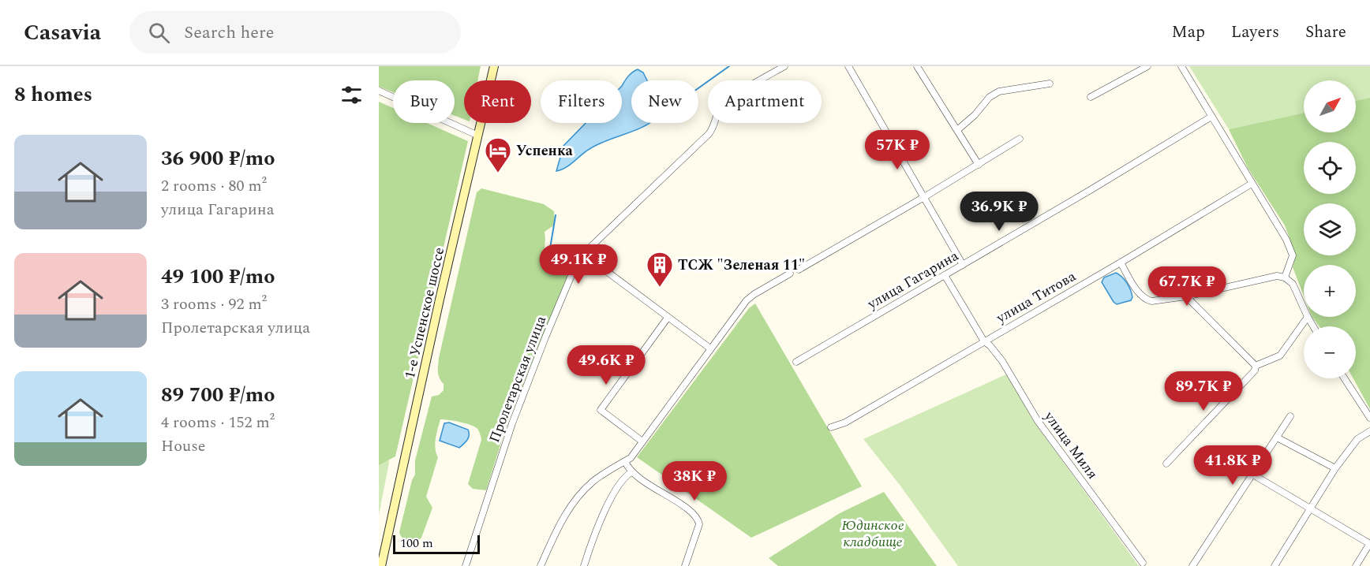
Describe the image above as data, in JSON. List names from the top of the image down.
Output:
{
  "streets": {
    "main road": ["1-е Успенское шоссе"],
    "street": [
      "улица Гагарина",
      "улица Титова",
      "Пролетарская улица",
      "улица Миля"
    ]
  },
  "crossings": [
    ["улица Гагарина", "улица Миля"],
    ["улица Титова", "улица Миля"]
  ],
  "parks": ["Юдинское кладбище"],
  "places": {
    "hotel": ["Успенка"],
    "building": ["ТСЖ \"Зеленая 11\""]
  },
  "scale_bar": "100 m",
  "north": "top right",
  "page": {
    "header": "Casavia",
    "search": "Search here",
    "nav": ["Map", "Layers", "Share"],
    "heading": "8 homes",
    "map_buttons": ["+", "−"],
    "chip": [
      "Buy",
      "Rent",
      "Filters",
      "New",
      "Apartment"
    ],
    "list": [
      {
        "name": "36 900 ₽/mo",
        "note": "2 rooms · 80 m² · улица Гагарина"
      },
      {
        "name": "49 100 ₽/mo",
        "note": "3 rooms · 92 m² · Пролетарская улица"
      },
      {
        "name": "89 700 ₽/mo",
        "note": "4 rooms · 152 m² · House"
      }
    ],
    "price": [
      "57K ₽",
      "36.9K ₽",
      "49.1K ₽",
      "67.7K ₽",
      "49.6K ₽",
      "89.7K ₽",
      "41.8K ₽",
      "38K ₽"
    ],
    "scale": "100 m"
  }
}
